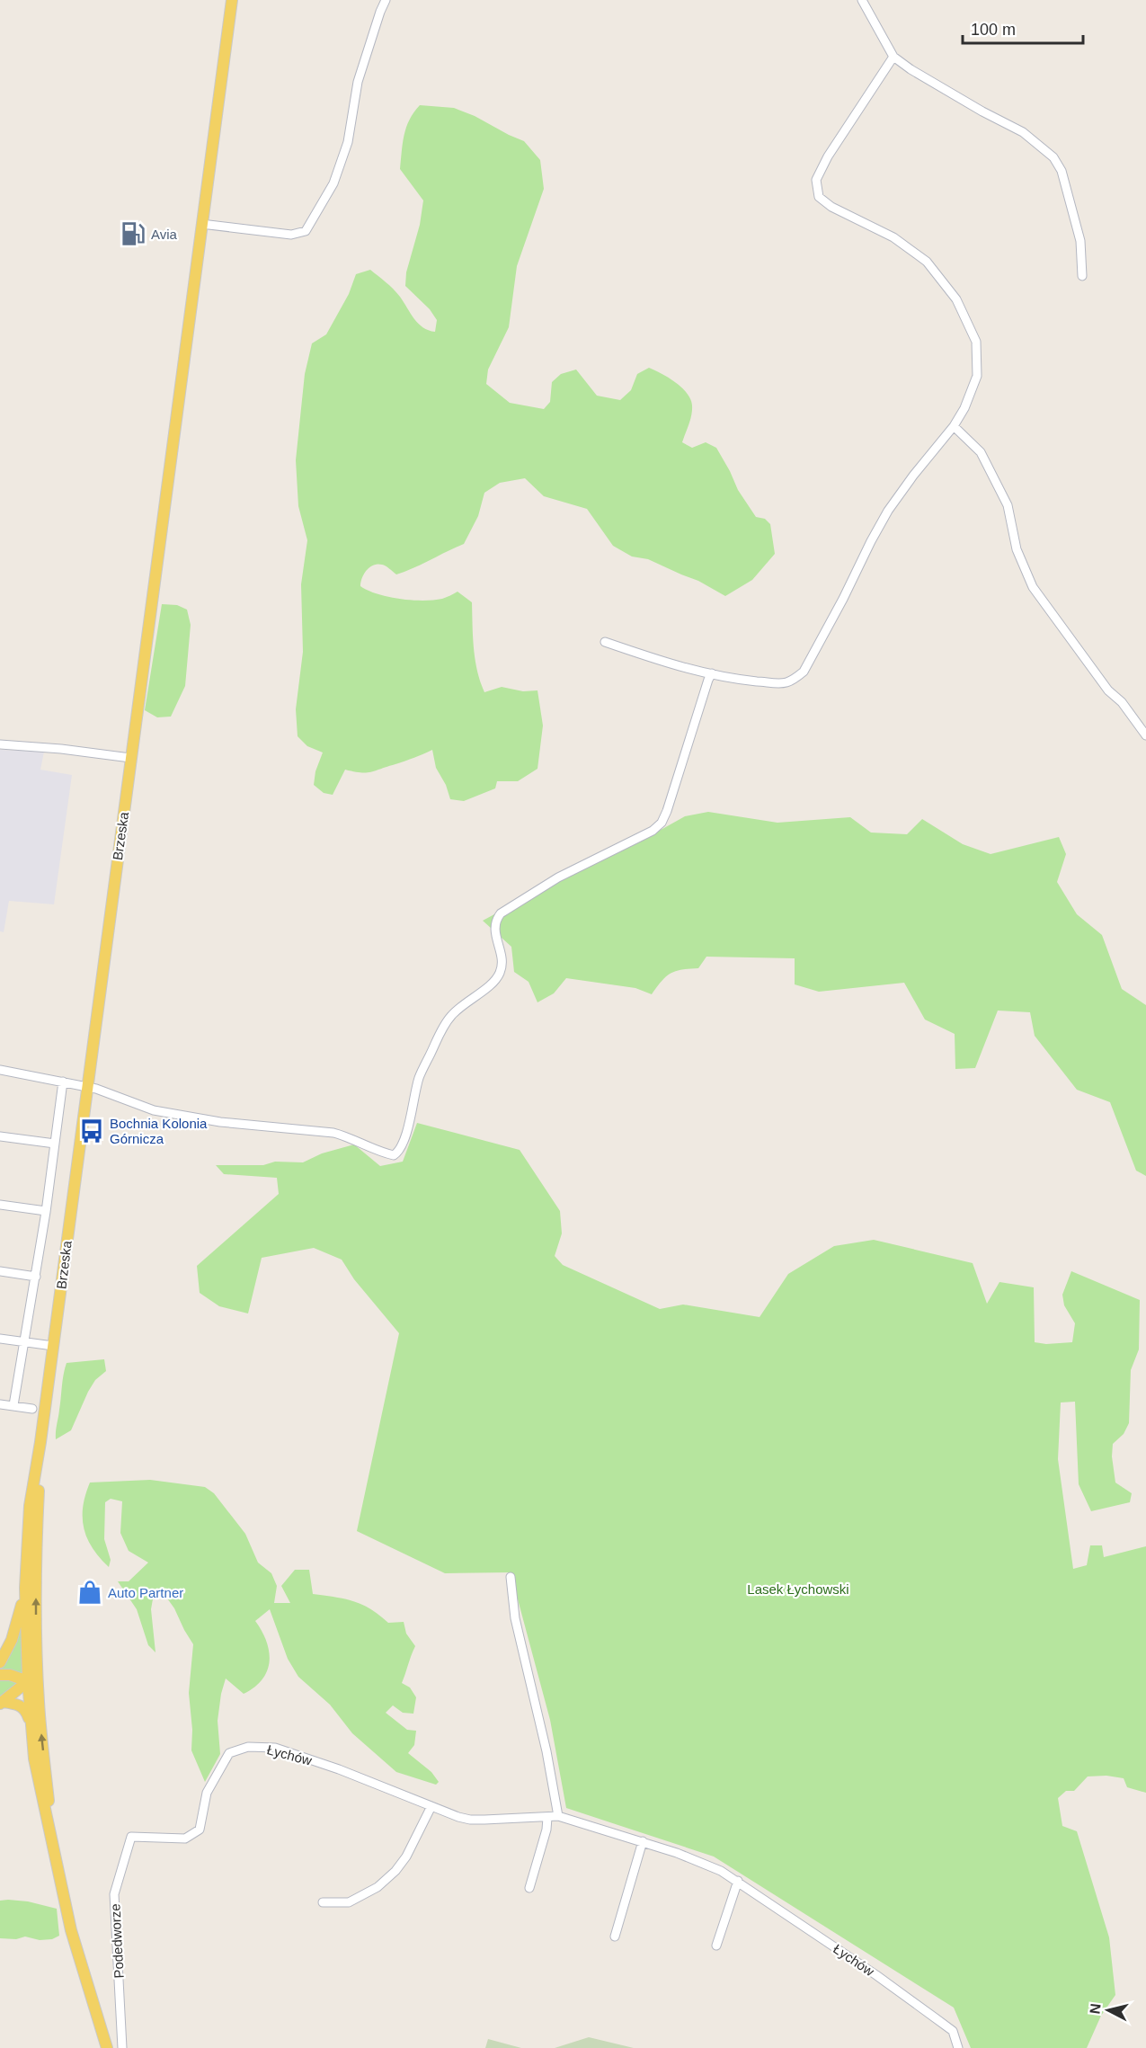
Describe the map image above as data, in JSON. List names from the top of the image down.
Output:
{
  "streets": {
    "main road": ["Brzeska"],
    "street": ["Łychów", "Podedworze"]
  },
  "crossings": [
    ["Łychów", "Podedworze"]
  ],
  "parks": ["Lasek Łychowski"],
  "places": {
    "fuel station": ["Avia"],
    "bus stop": ["Bochnia Kolonia Górnicza"],
    "shop": ["Auto Partner"]
  },
  "scale_bar": "100 m",
  "north": "left"
}
